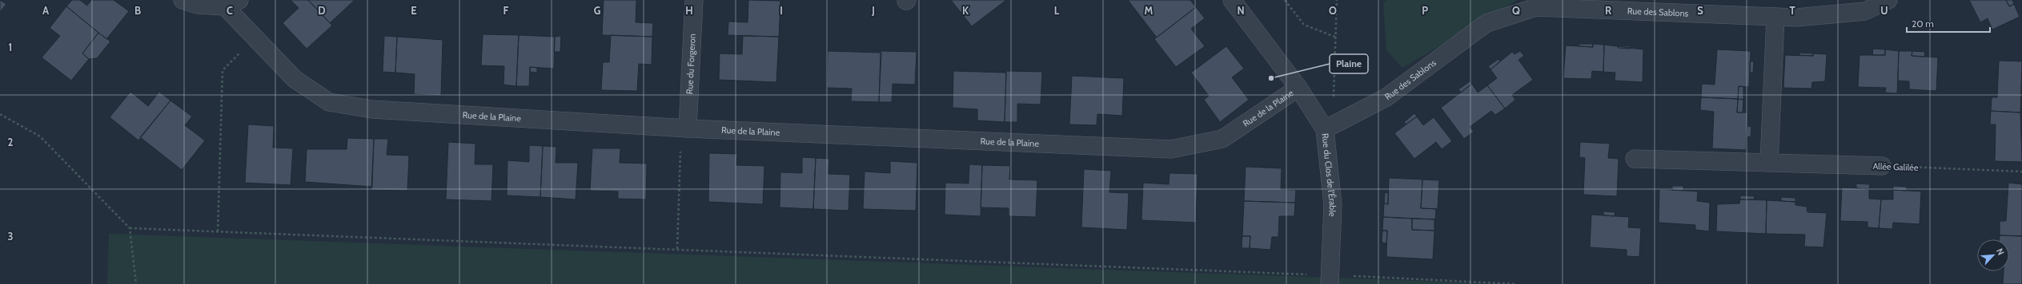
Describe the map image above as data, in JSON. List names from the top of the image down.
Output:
{
  "streets": {
    "street": [
      "Rue des Sablons",
      "Rue du Forgeron",
      "Rue de la Plaine",
      "Allée Galilée",
      "Rue du Clos de l'Érable"
    ]
  },
  "crossings": [
    ["Rue des Sablons", "Rue du Clos de l'Érable"],
    ["Rue du Forgeron", "Rue de la Plaine"],
    ["Rue de la Plaine", "Rue du Clos de l'Érable"]
  ],
  "places": ["Plaine"],
  "scale_bar": "20 m",
  "north": "top right",
  "grid": {
    "columns": [
      "A",
      "B",
      "C",
      "D",
      "E",
      "F",
      "G",
      "H",
      "I",
      "J",
      "K",
      "L",
      "M",
      "N",
      "O",
      "P",
      "Q",
      "R",
      "S",
      "T",
      "U"
    ],
    "rows": ["1", "2", "3"]
  }
}
